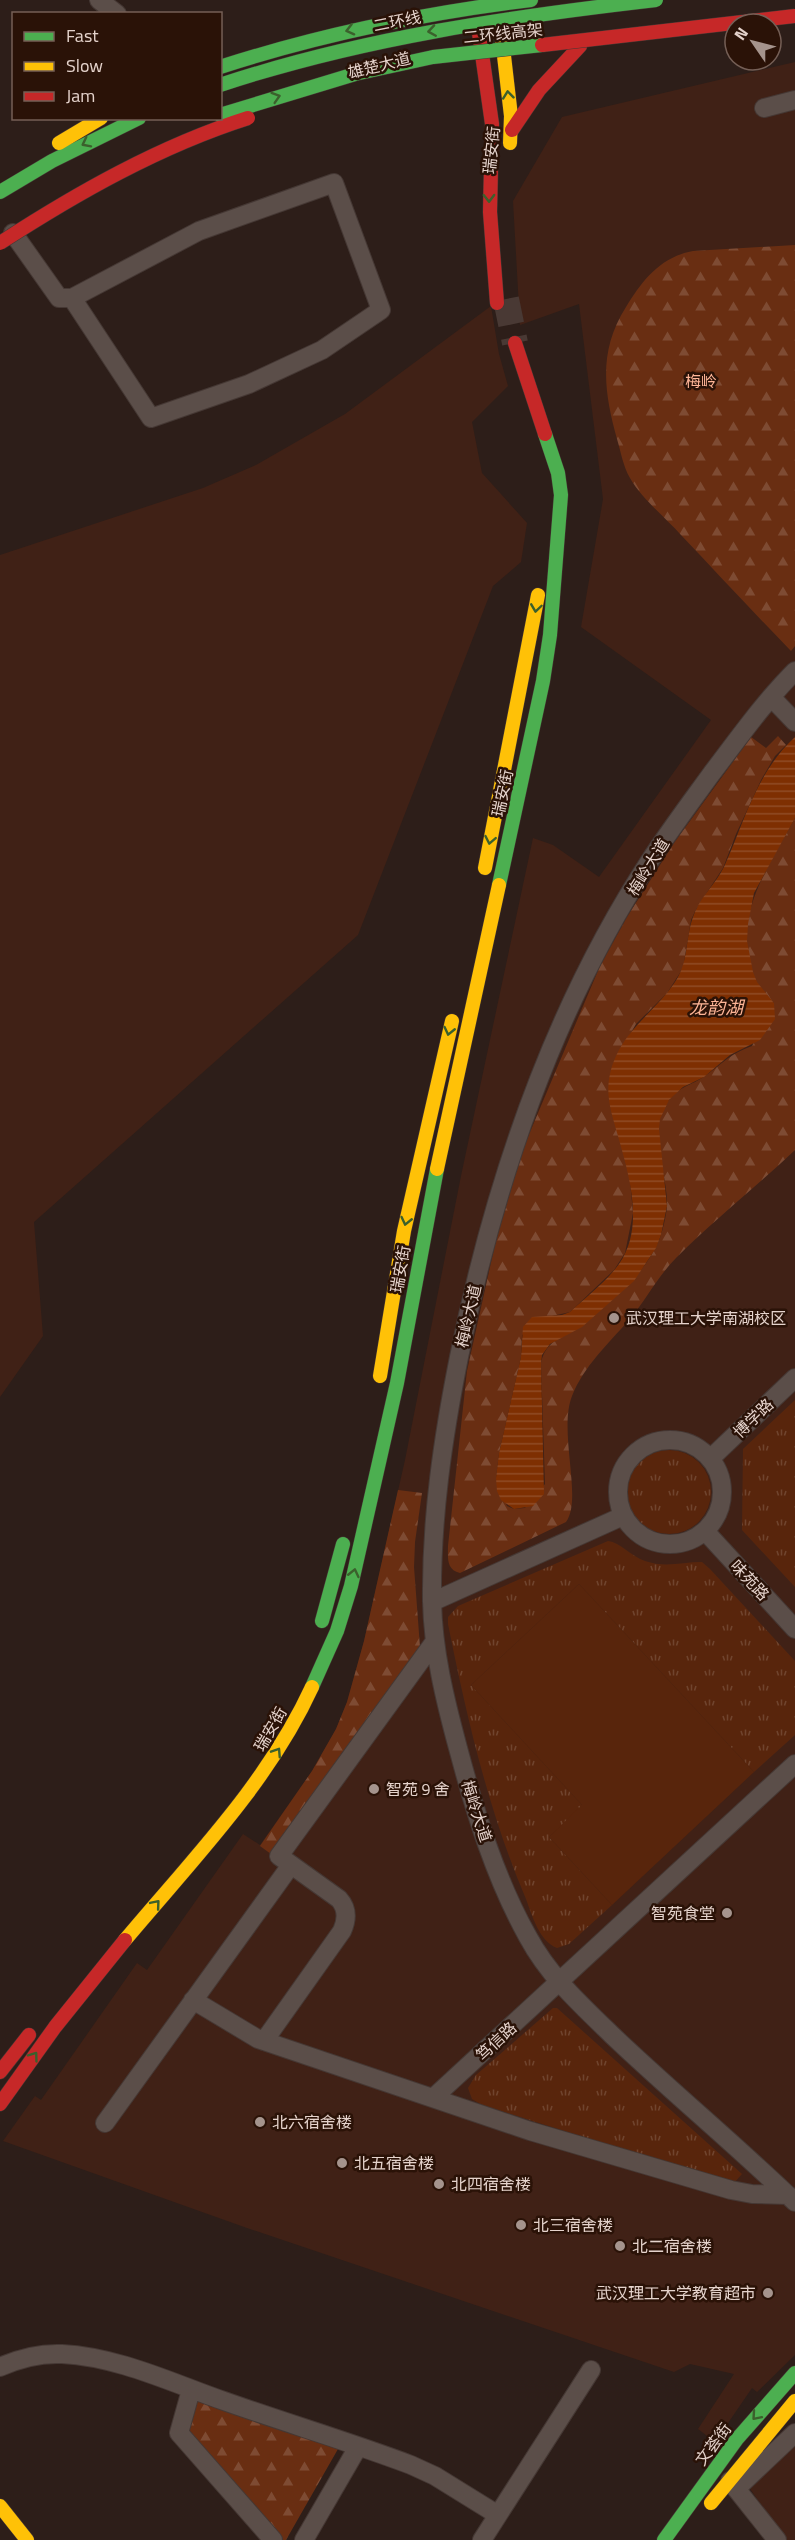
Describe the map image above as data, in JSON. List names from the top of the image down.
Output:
{
  "streets": {
    "main road": [
      "二环线",
      "二环线高架",
      "雄楚大道",
      "瑞安街",
      "文荟街"
    ],
    "street": [
      "梅岭大道",
      "博学路",
      "味苑路",
      "笃信路"
    ]
  },
  "crossings": [
    ["二环线高架", "雄楚大道"],
    ["雄楚大道", "瑞安街"],
    ["梅岭大道", "笃信路"],
    ["博学路", "味苑路"]
  ],
  "water": ["龙韵湖"],
  "parks": ["梅岭"],
  "places": [
    "武汉理工大学南湖校区",
    "智苑 9 舍",
    "智苑食堂",
    "北六宿舍楼",
    "北五宿舍楼",
    "北四宿舍楼",
    "北三宿舍楼",
    "北二宿舍楼",
    "武汉理工大学教育超市"
  ],
  "legend": ["Fast", "Slow", "Jam"],
  "north": "top left"
}
